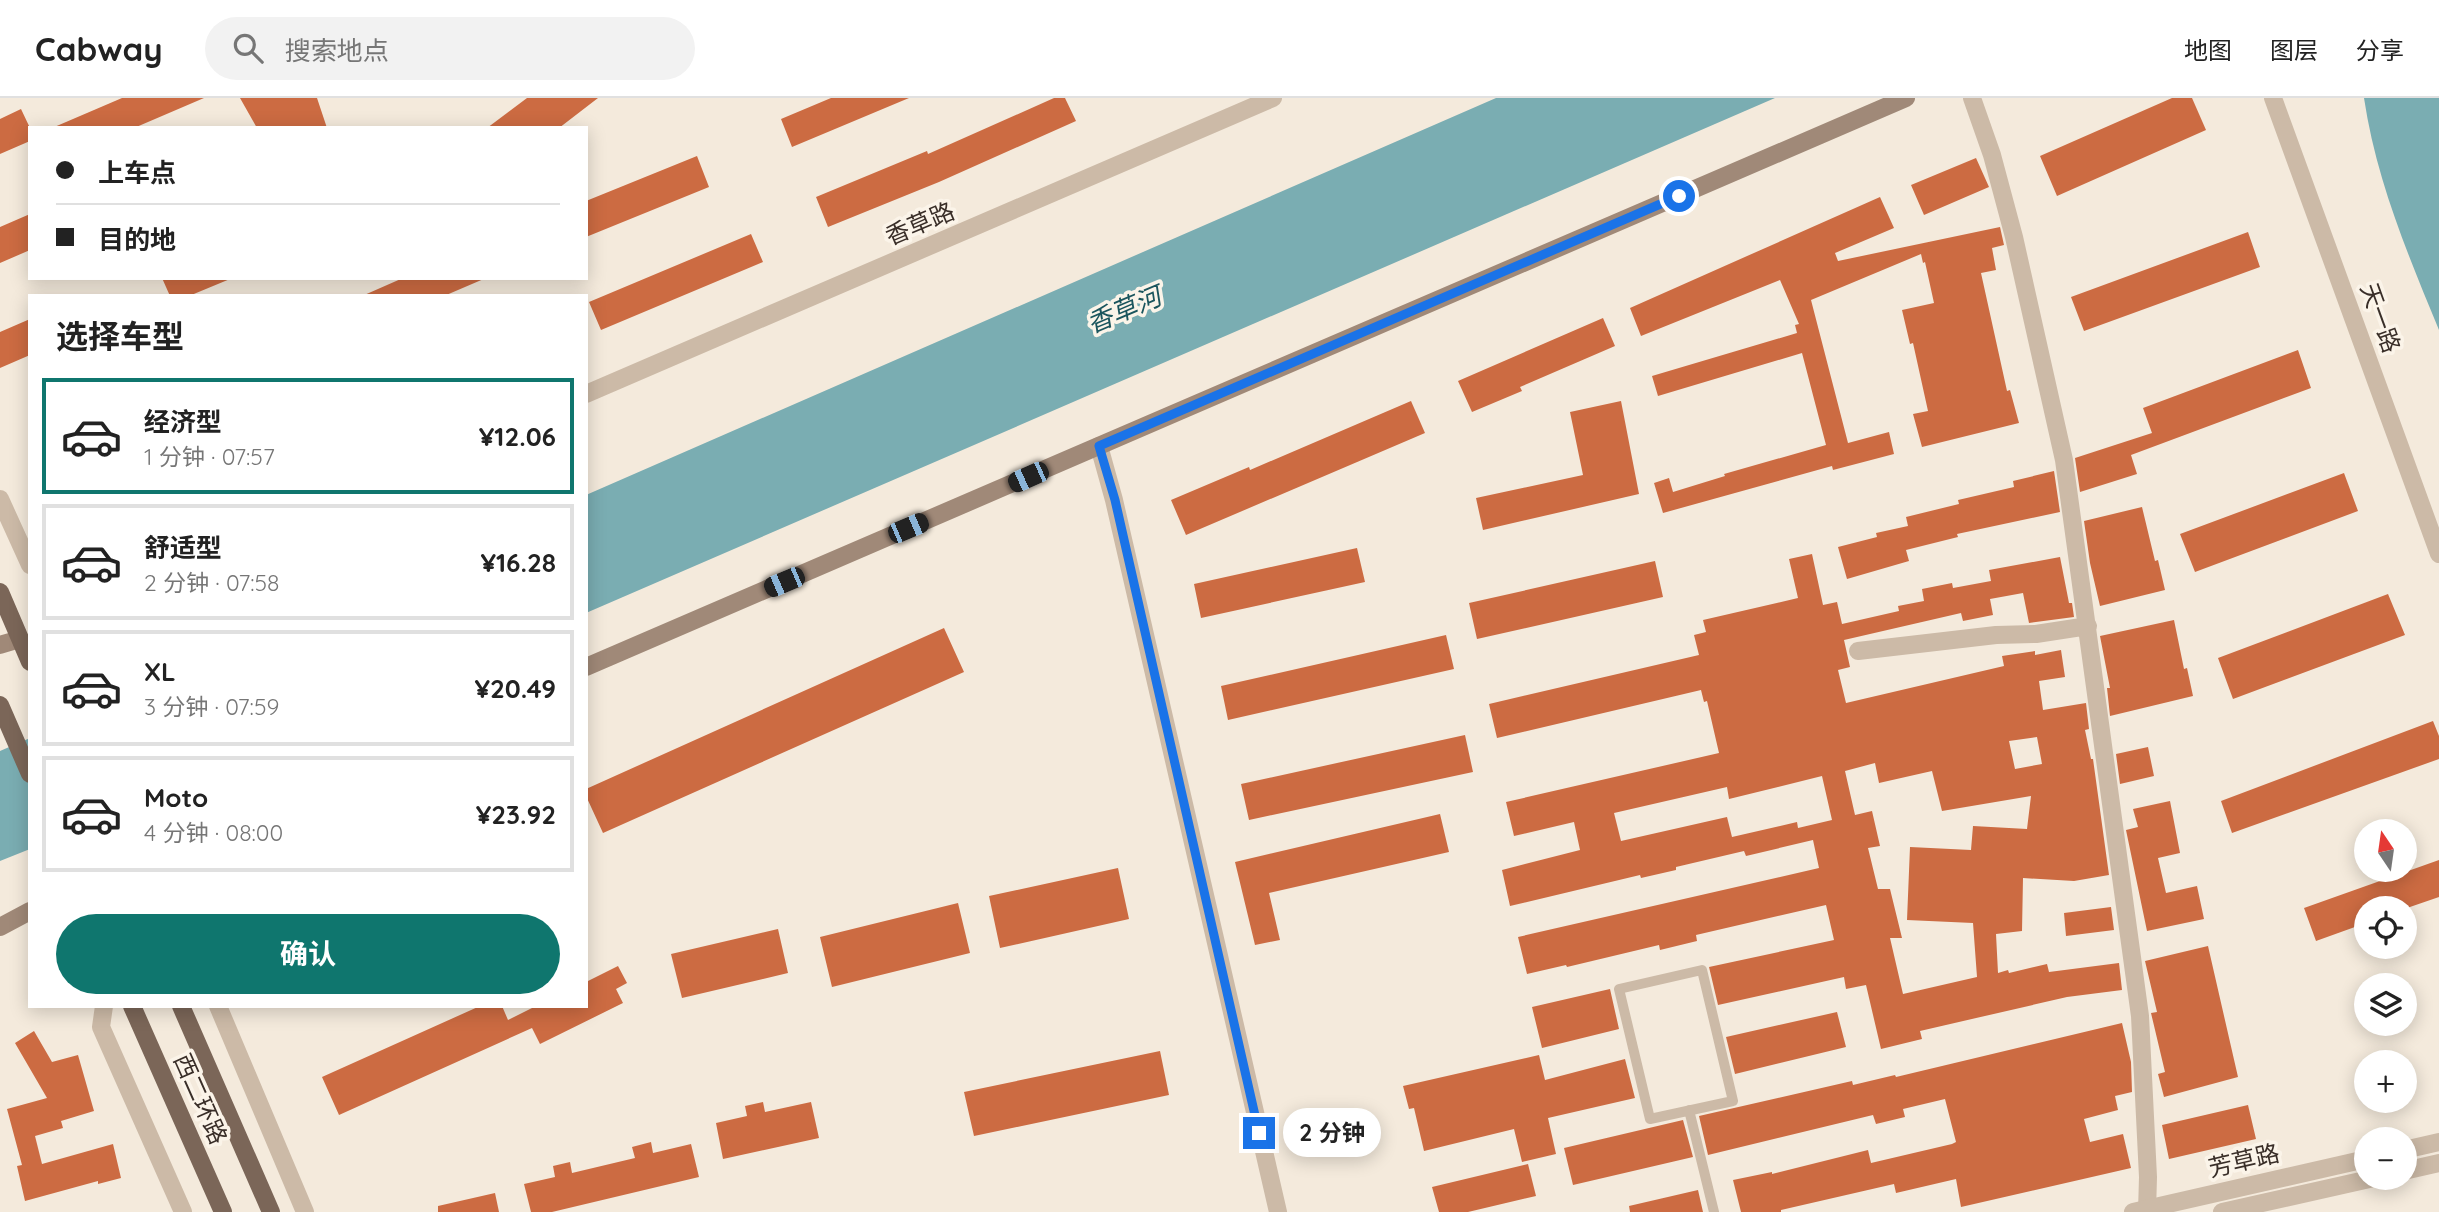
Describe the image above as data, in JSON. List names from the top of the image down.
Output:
{
  "streets": {
    "main road": ["西二环路"],
    "street": ["香草路", "天一路", "芳草路"]
  },
  "water": ["香草河"],
  "north": "top",
  "page": {
    "header": "Cabway",
    "search": "搜索地点",
    "nav": ["地图", "图层", "分享"],
    "banner": ["上车点", "目的地"],
    "heading": "选择车型",
    "list": [
      {
        "name": "经济型",
        "note": "1 分钟 · 07:57",
        "value": "¥12.06"
      },
      {
        "name": "舒适型",
        "note": "2 分钟 · 07:58",
        "value": "¥16.28"
      },
      {
        "name": "XL",
        "note": "3 分钟 · 07:59",
        "value": "¥20.49"
      },
      {
        "name": "Moto",
        "note": "4 分钟 · 08:00",
        "value": "¥23.92"
      }
    ],
    "map_buttons": ["+", "−"],
    "buttons": "确认",
    "bubble": "2 分钟"
  }
}
